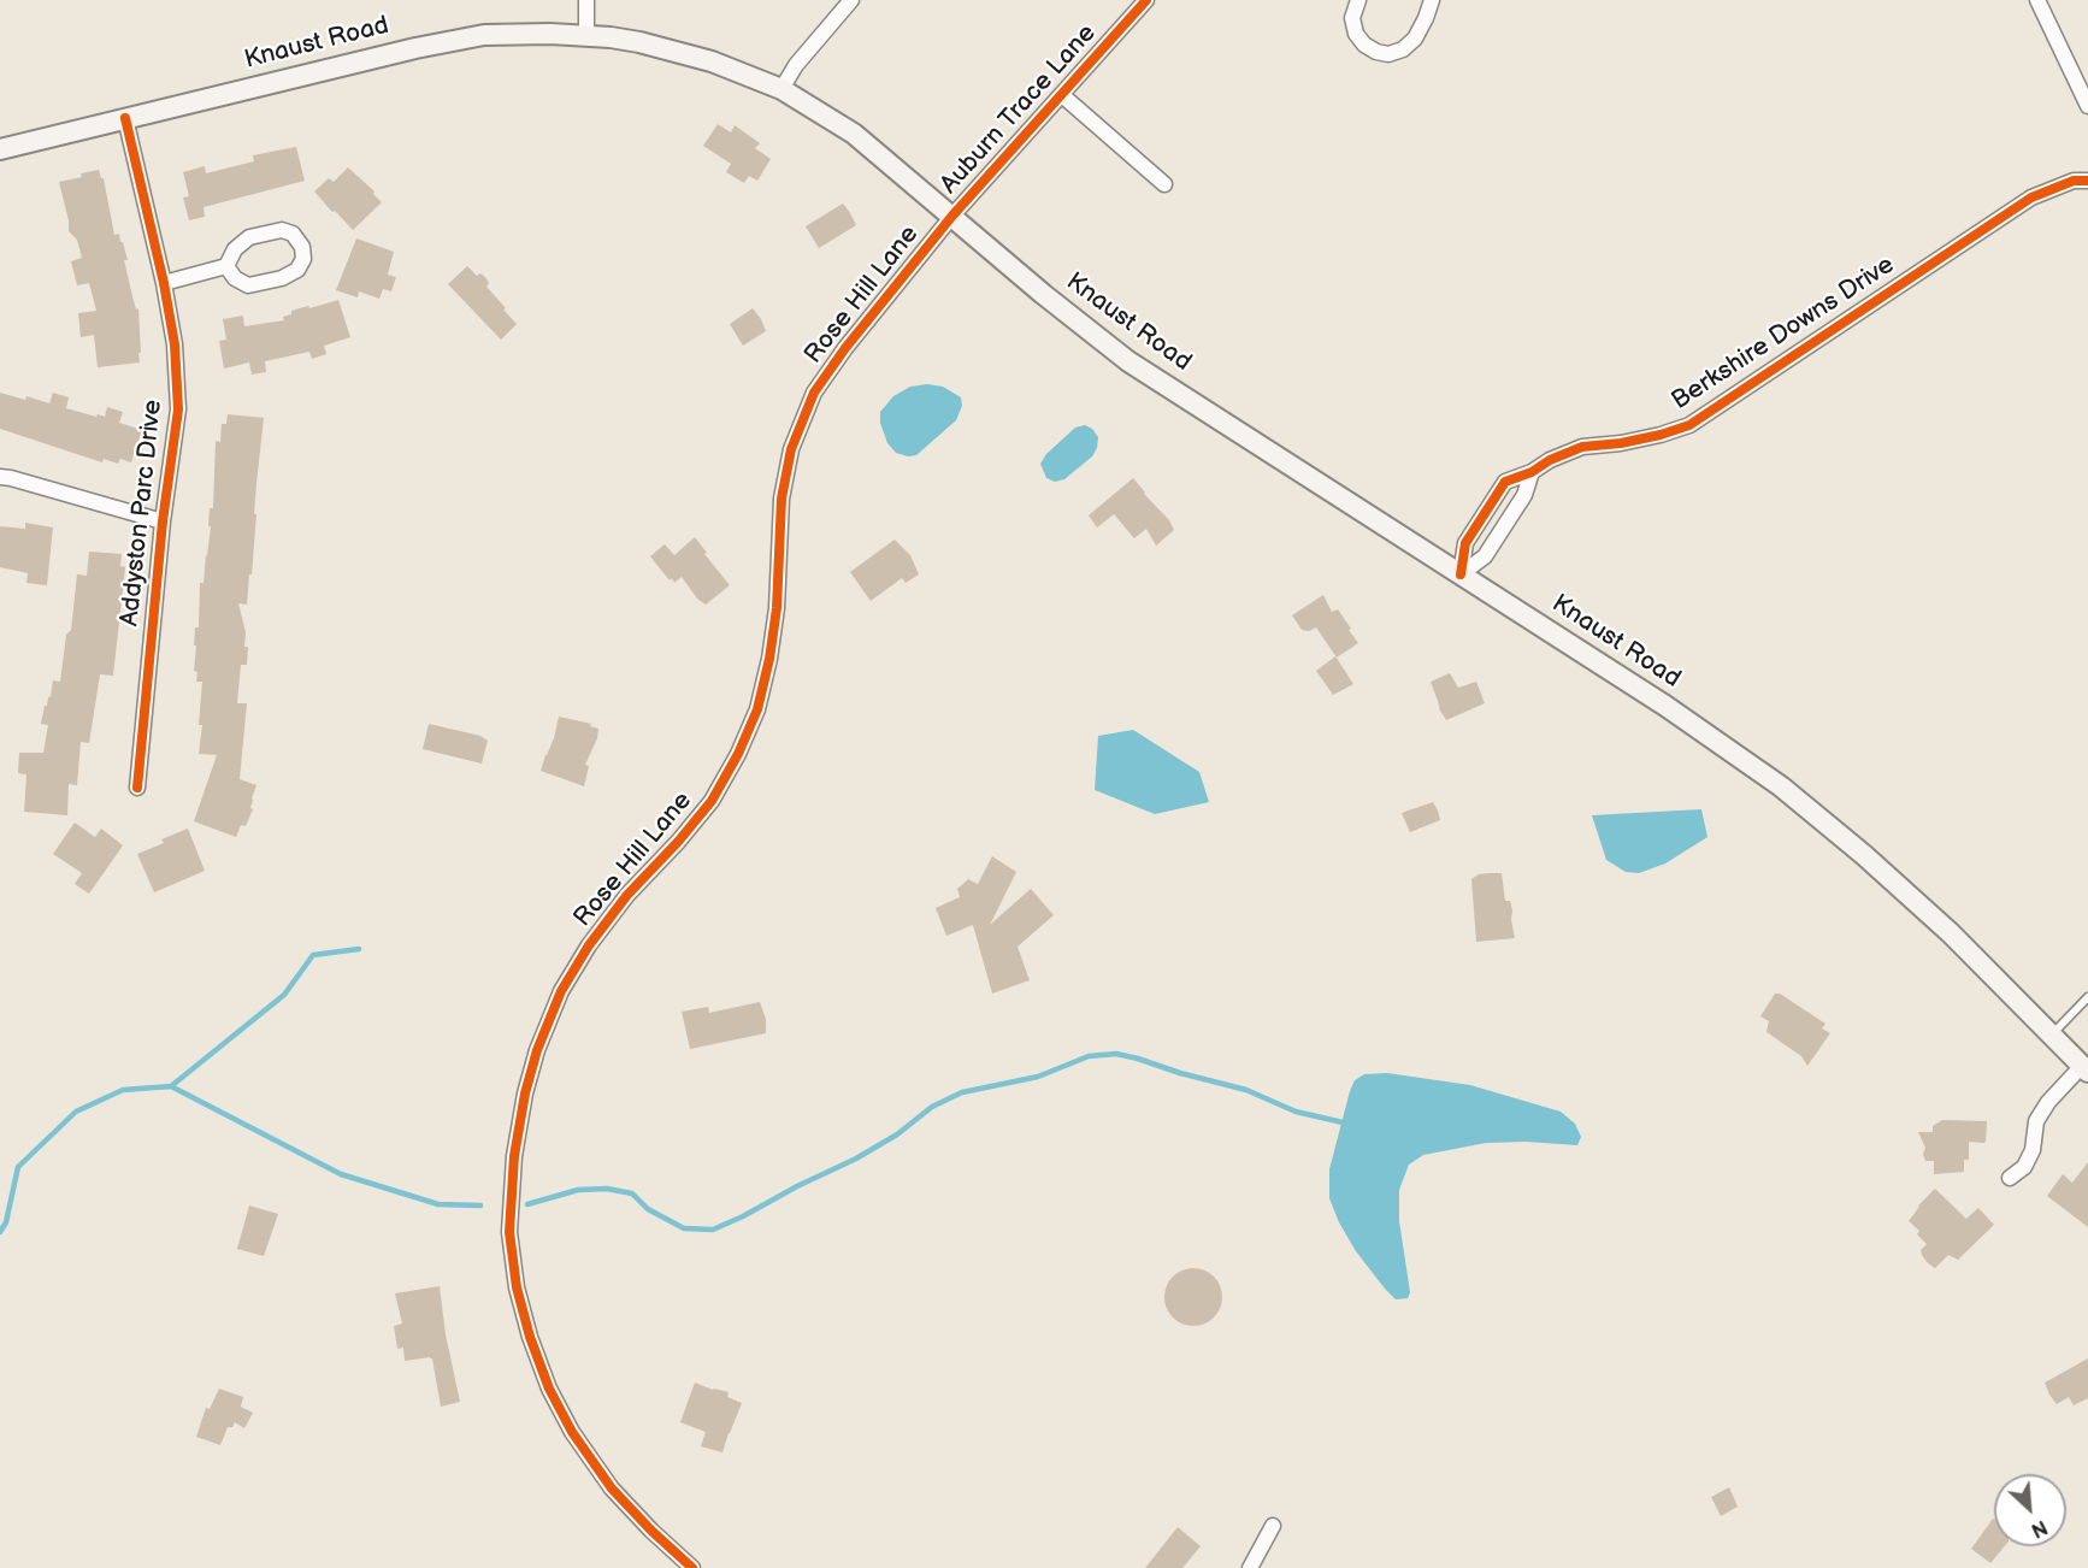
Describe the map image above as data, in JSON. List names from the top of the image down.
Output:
{
  "streets": {
    "main road": ["Knaust Road"],
    "street": [
      "Auburn Trace Lane",
      "Rose Hill Lane",
      "Berkshire Downs Drive",
      "Addyston Parc Drive"
    ]
  },
  "crossings": [
    ["Knaust Road", "Auburn Trace Lane"],
    ["Knaust Road", "Rose Hill Lane"],
    ["Knaust Road", "Berkshire Downs Drive"],
    ["Knaust Road", "Addyston Parc Drive"],
    ["Auburn Trace Lane", "Rose Hill Lane"]
  ],
  "north": "bottom right"
}
